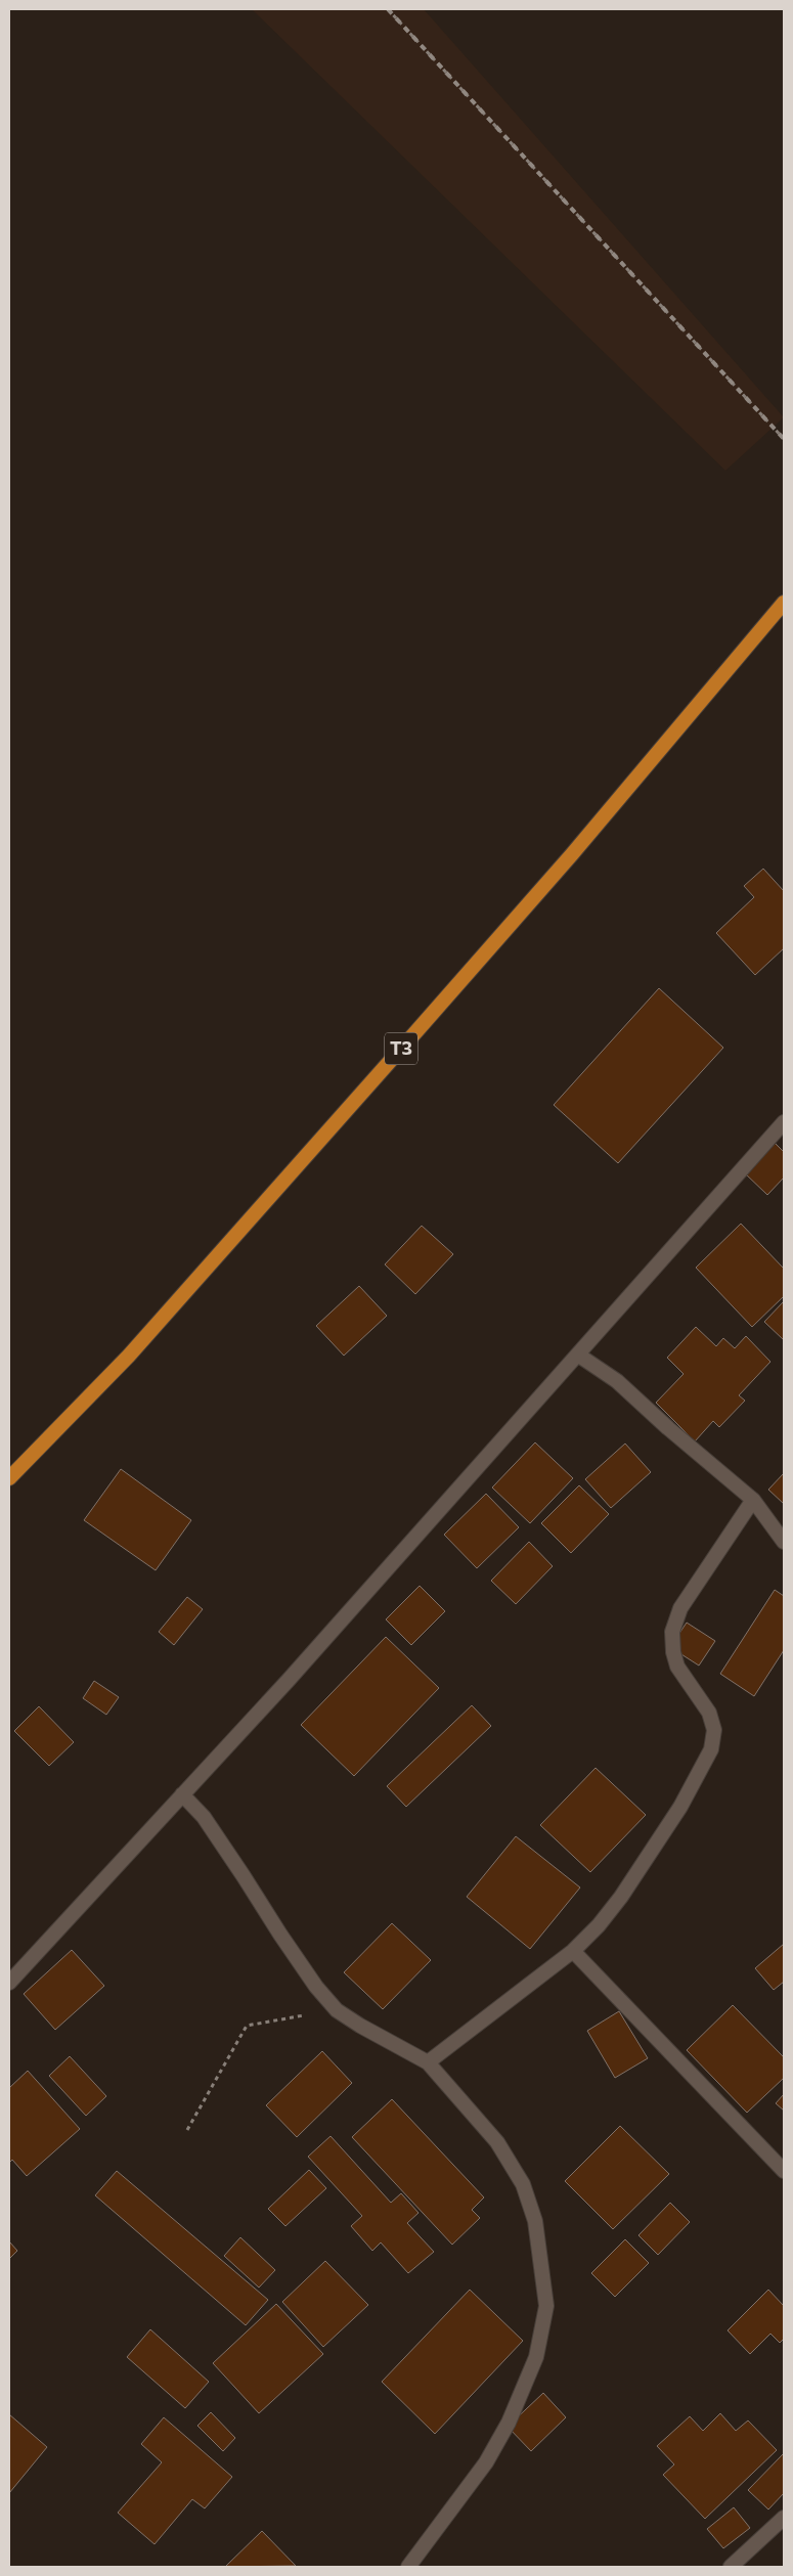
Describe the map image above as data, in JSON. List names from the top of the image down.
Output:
{
  "streets": {
    "highway": ["T3"]
  }
}
